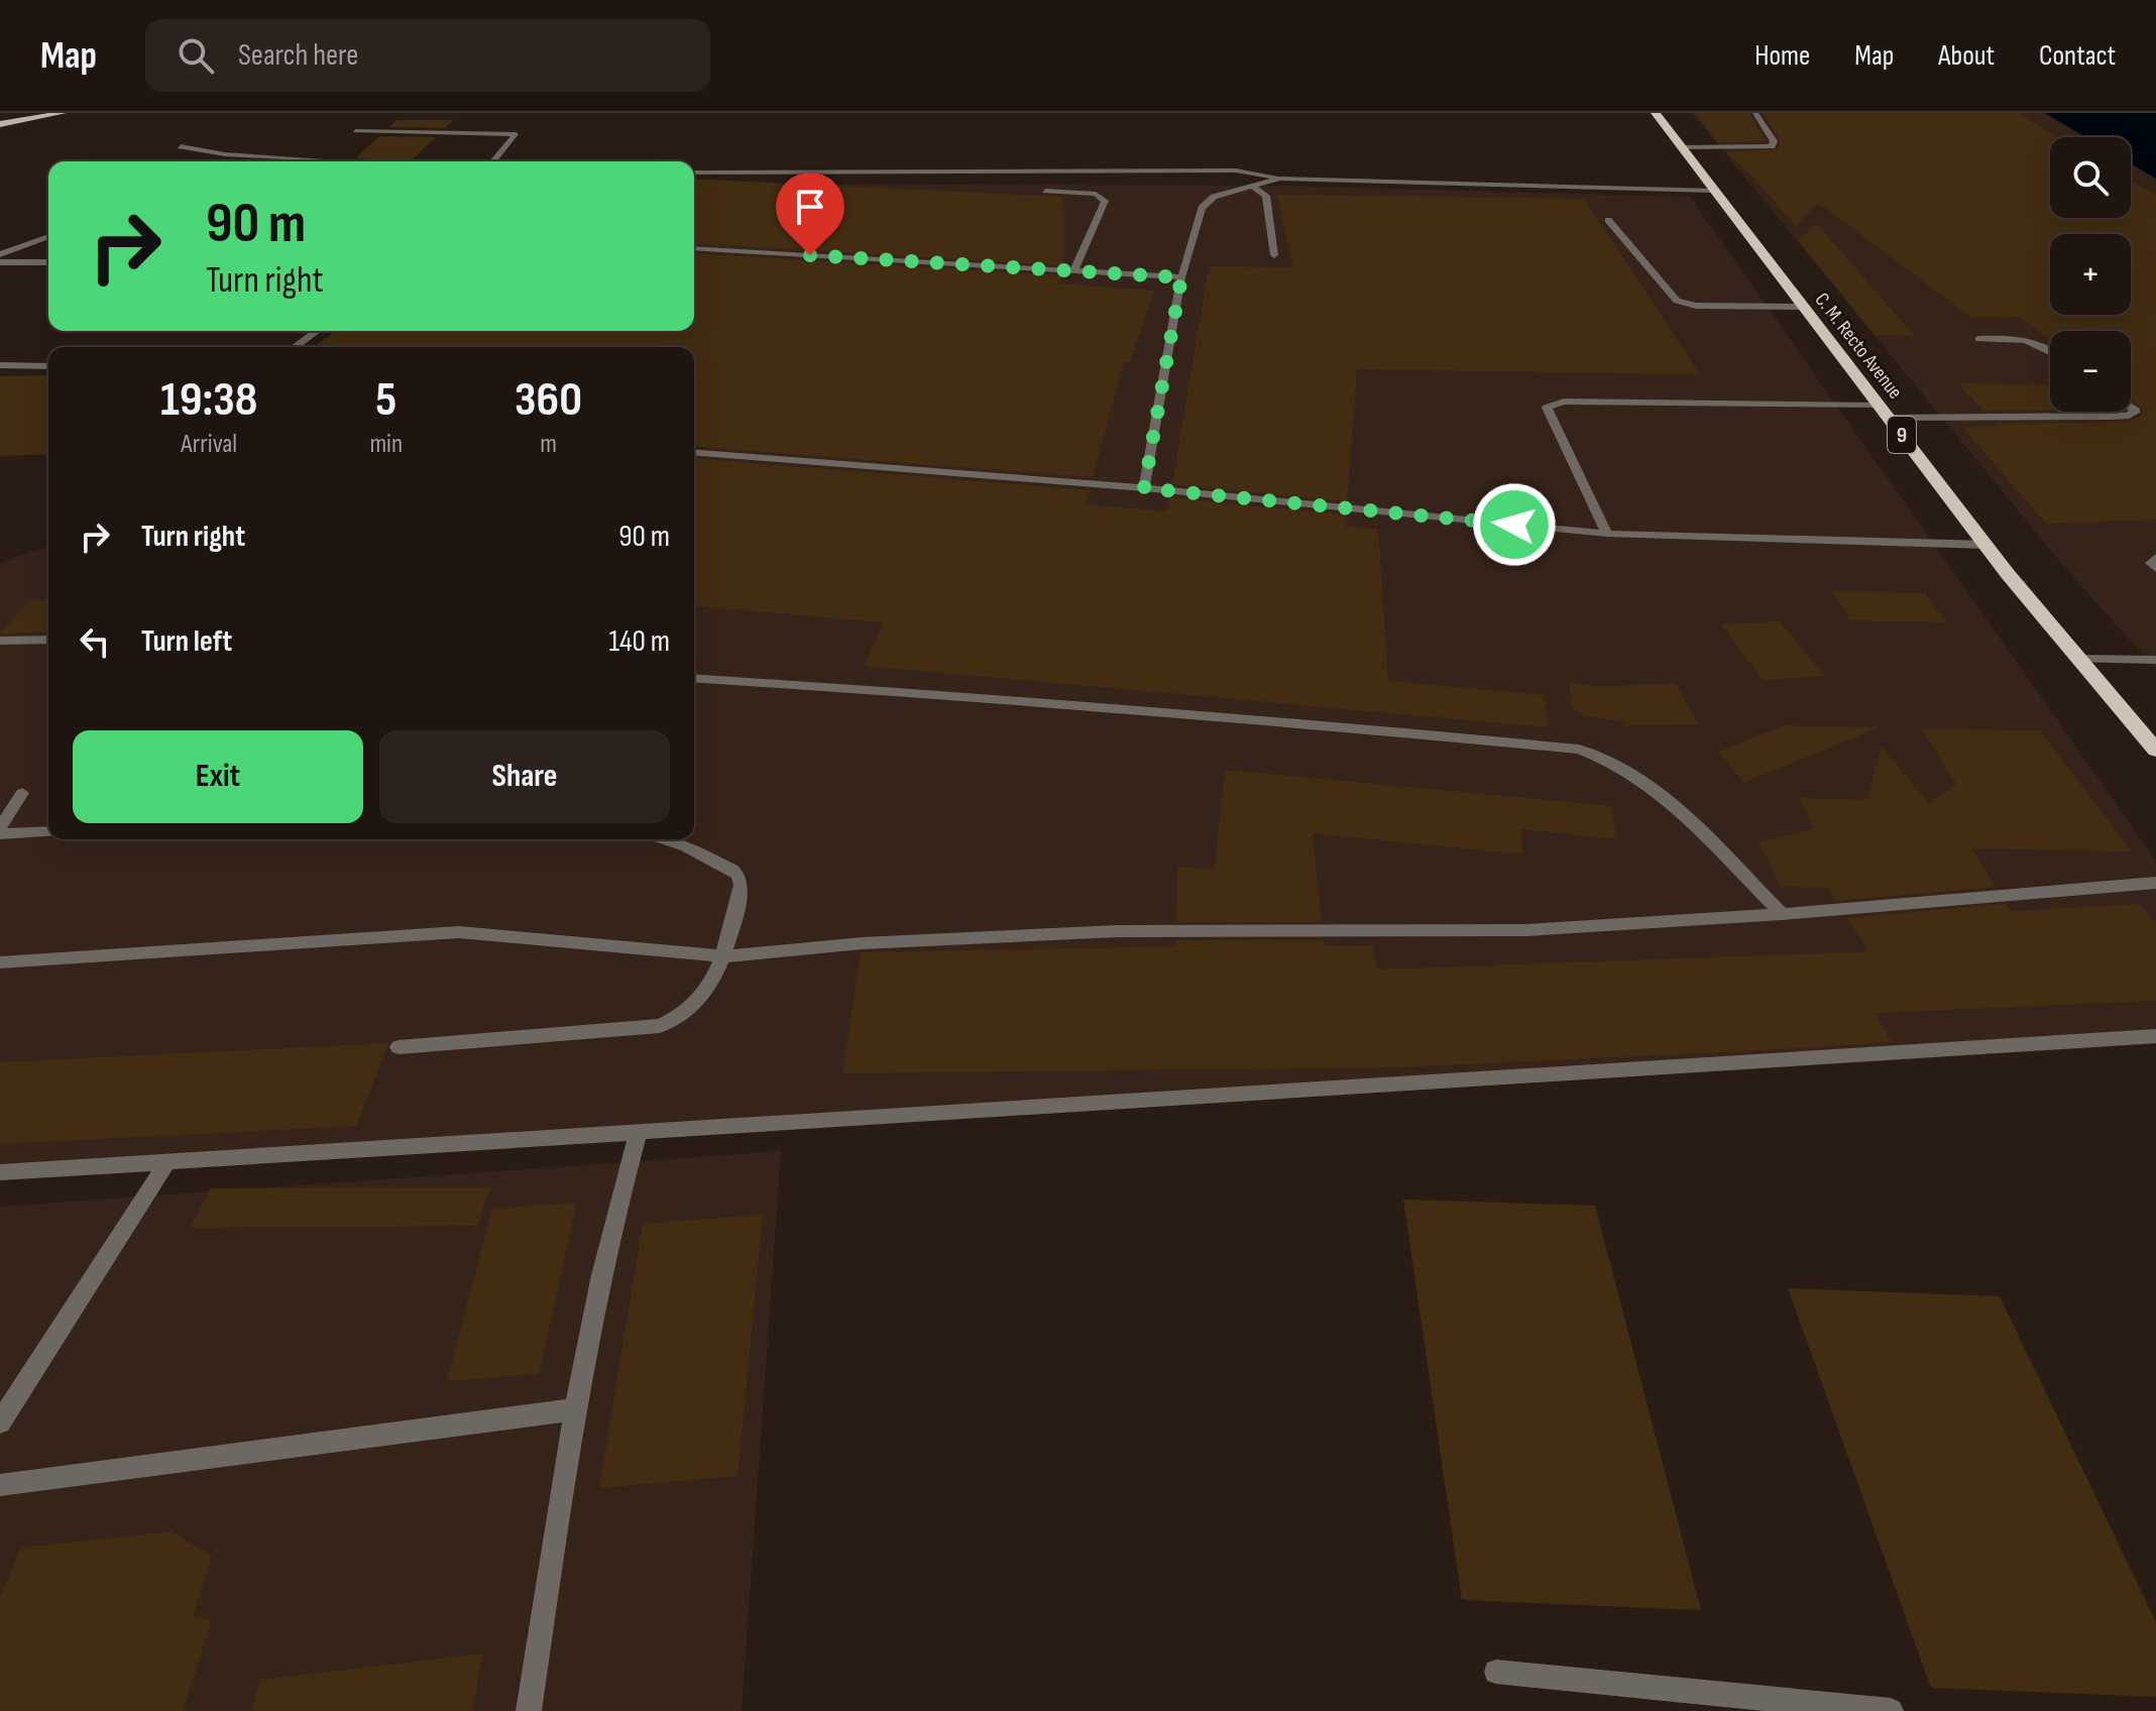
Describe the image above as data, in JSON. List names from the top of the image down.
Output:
{
  "streets": {
    "highway": ["C. M. Recto Avenue", "9"]
  },
  "page": {
    "header": "Map",
    "search": "Search here",
    "nav": [
      "Home",
      "Map",
      "About",
      "Contact"
    ],
    "map_buttons": ["+", "−"],
    "turn": ["90 m", "Turn right"],
    "eta": [
      "19:38",
      "Arrival",
      "5",
      "min",
      "360",
      "m"
    ],
    "list": [
      {
        "name": "Turn right",
        "value": "90 m"
      },
      {
        "name": "Turn left",
        "value": "140 m"
      }
    ],
    "buttons": ["Exit", "Share"]
  }
}
